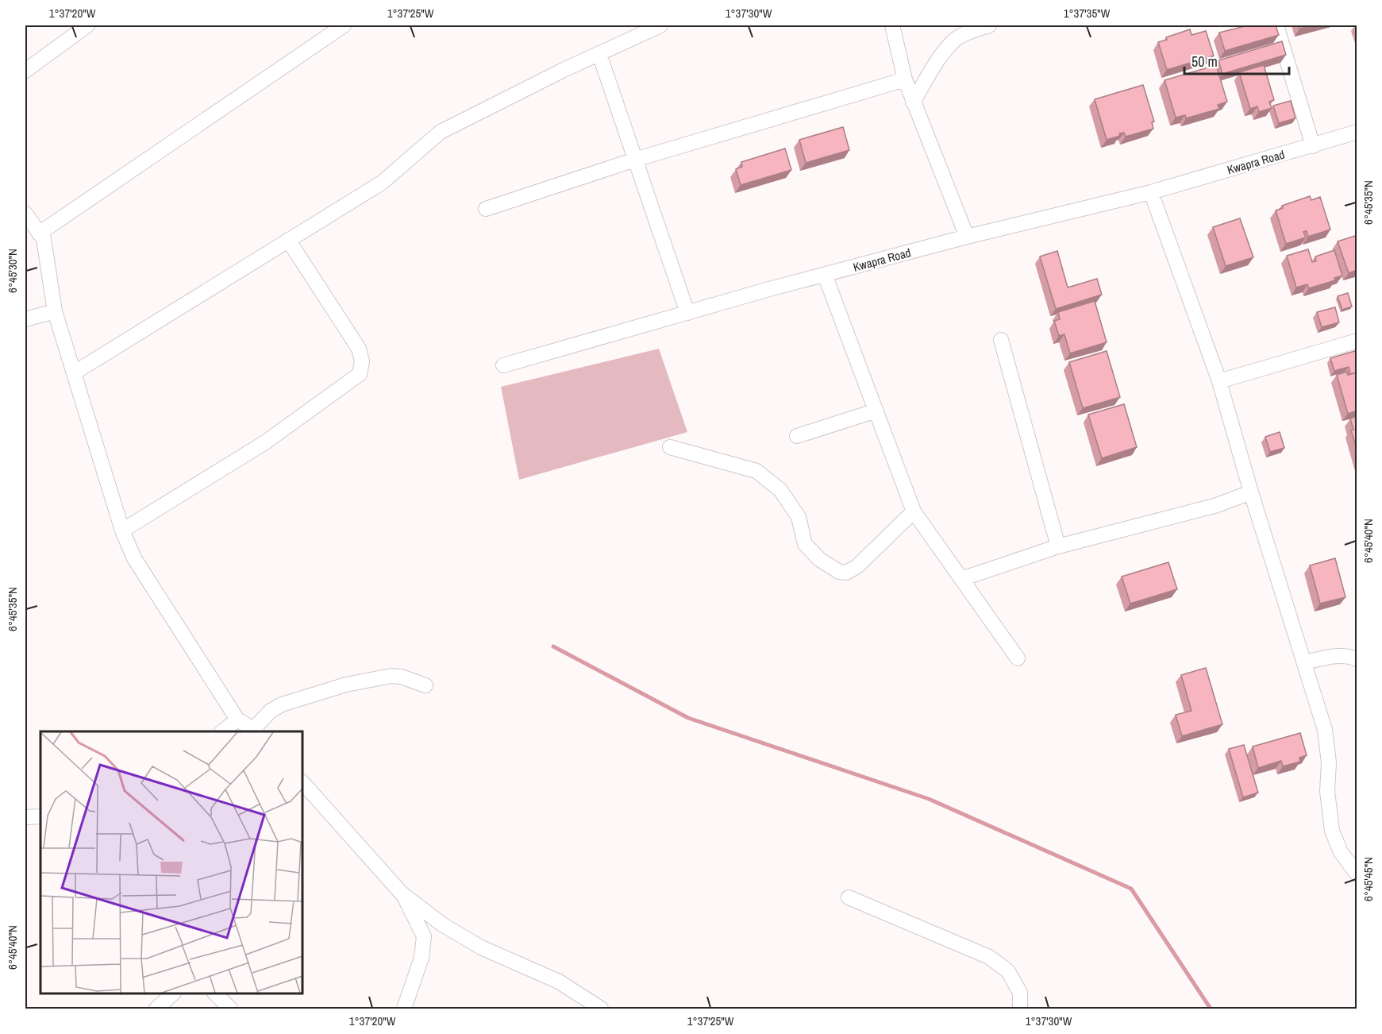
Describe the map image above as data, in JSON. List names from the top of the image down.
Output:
{
  "streets": {
    "street": ["Kwapra Road"]
  },
  "scale_bar": "50 m",
  "coordinates": [
    "1°37'20\"W",
    "1°37'25\"W",
    "1°37'30\"W",
    "1°37'35\"W",
    "6°45'35\"N",
    "6°45'30\"N",
    "6°45'40\"N",
    "6°45'45\"N"
  ]
}
